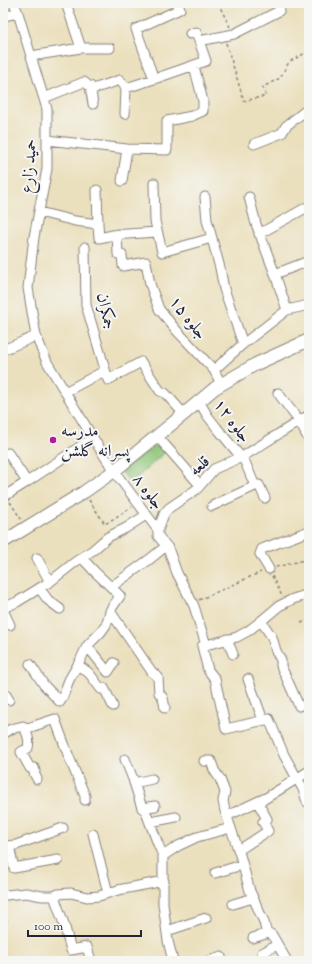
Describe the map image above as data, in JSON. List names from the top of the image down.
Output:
{
  "streets": {
    "street": [
      "حمید زارع",
      "جمکران",
      "جلوه ۱۵",
      "جلوه ۱۲",
      "قلعه",
      "جلوه ۸"
    ]
  },
  "crossings": [
    ["حمید زارع", "جلوه ۸"],
    ["جلوه ۱۲", "قلعه"],
    ["قلعه", "جلوه ۸"]
  ],
  "places": ["مدرسه پسرانه گلشن"],
  "scale_bar": "100 m"
}
